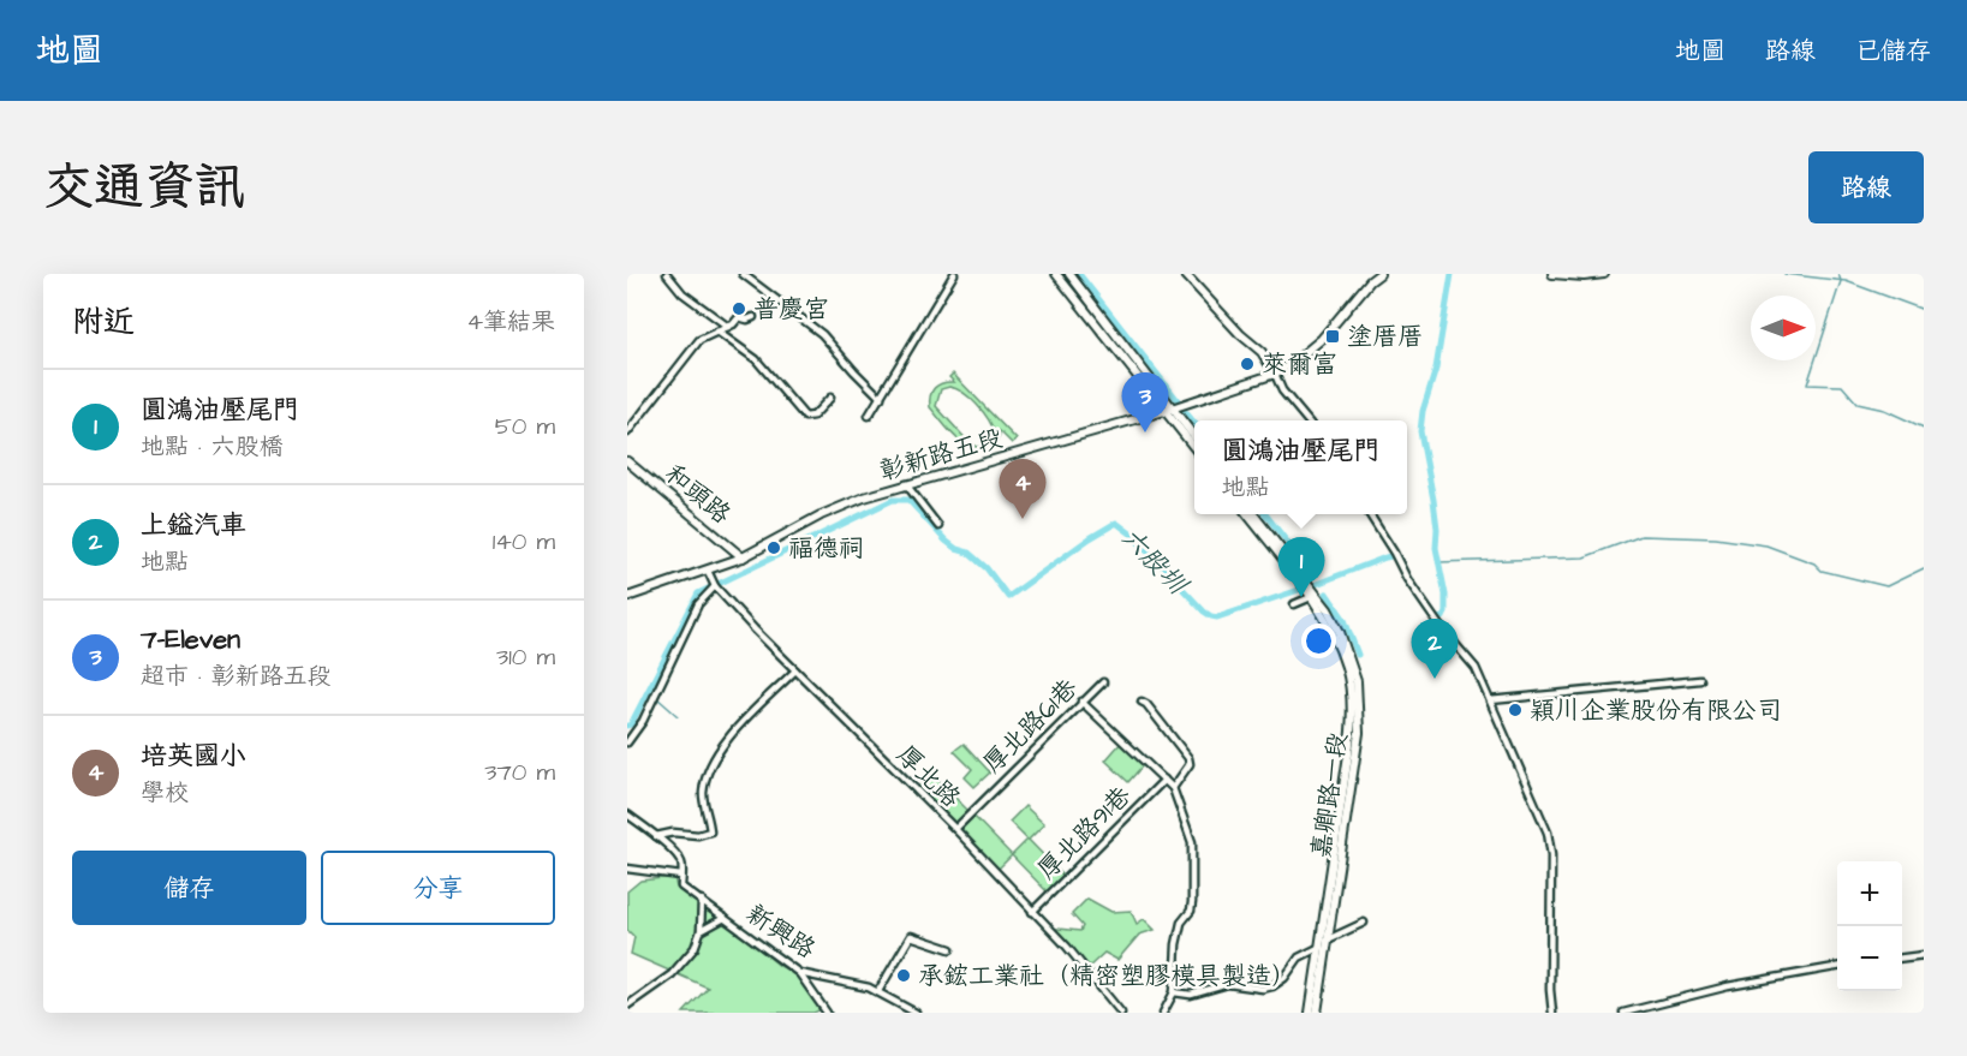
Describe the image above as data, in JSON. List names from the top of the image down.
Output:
{
  "streets": {
    "street": [
      "彰新路五段",
      "和頭路",
      "厚北路61巷",
      "厚北路",
      "嘉卿路一段",
      "厚北路91巷",
      "新興路"
    ]
  },
  "crossings": [
    ["彰新路五段", "和頭路"],
    ["彰新路五段", "厚北路"],
    ["厚北路61巷", "厚北路"],
    ["厚北路", "厚北路91巷"]
  ],
  "water": ["六股圳"],
  "places": {
    "other": [
      "普慶宮",
      "萊爾富",
      "福德祠",
      "穎川企業股份有限公司",
      "承鋐工業社（精密塑膠模具製造）"
    ],
    "transit": ["塗厝厝"]
  },
  "north": "right",
  "page": {
    "header": "地圖",
    "nav": ["地圖", "路線", "已儲存"],
    "title": "交通資訊",
    "buttons": [
      "路線",
      ["儲存", "分享"]
    ],
    "heading": ["附近", "4筆結果"],
    "list": [
      {
        "mark": "1",
        "name": "圓鴻油壓尾門",
        "note": "地點 · 六股橋",
        "value": "50 m"
      },
      {
        "mark": "2",
        "name": "上鎰汽車",
        "note": "地點",
        "value": "140 m"
      },
      {
        "mark": "3",
        "name": "7-Eleven",
        "note": "超市 · 彰新路五段",
        "value": "310 m"
      },
      {
        "mark": "4",
        "name": "培英國小",
        "note": "學校",
        "value": "370 m"
      }
    ],
    "pins": [
      "3",
      "4",
      "1",
      "2"
    ],
    "popup": ["圓鴻油壓尾門", "地點"],
    "map_buttons": ["+", "−"]
  }
}
